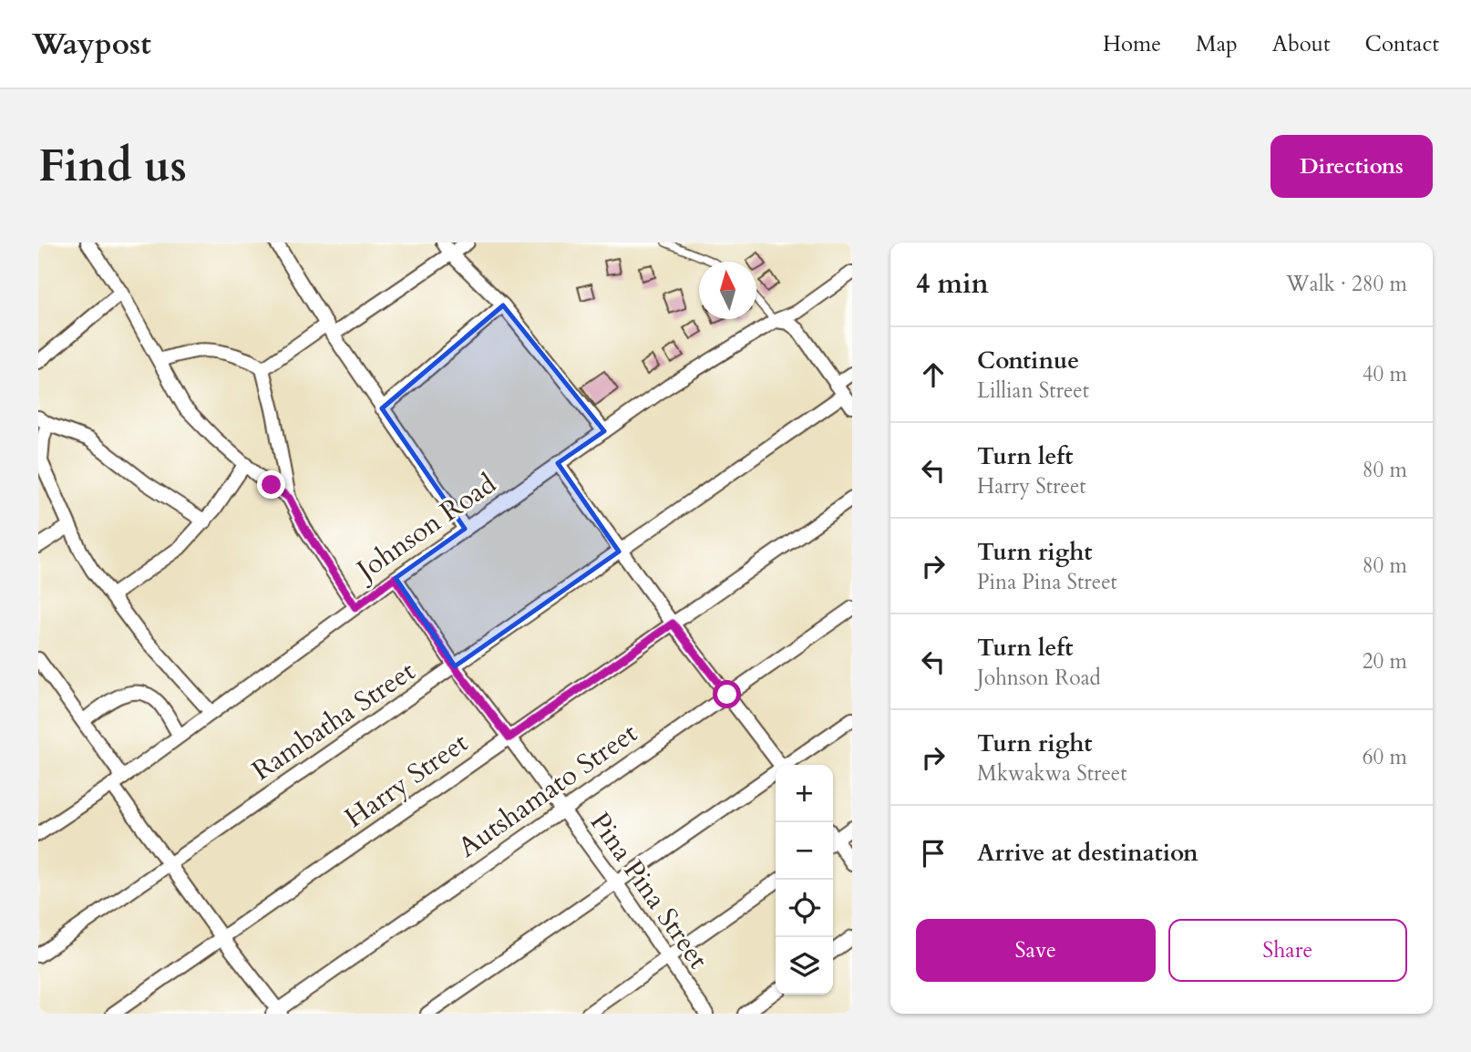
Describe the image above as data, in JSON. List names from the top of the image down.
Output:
{
  "streets": {
    "street": [
      "Johnson Road",
      "Rambatha Street",
      "Harry Street",
      "Autshamato Street",
      "Pina Pina Street"
    ]
  },
  "crossings": [
    ["Johnson Road", "Pina Pina Street"],
    ["Rambatha Street", "Pina Pina Street"],
    ["Harry Street", "Pina Pina Street"],
    ["Autshamato Street", "Pina Pina Street"]
  ],
  "north": "top",
  "page": {
    "header": "Waypost",
    "nav": [
      "Home",
      "Map",
      "About",
      "Contact"
    ],
    "buttons": [
      "Directions",
      ["Save", "Share"]
    ],
    "title": "Find us",
    "heading": ["4 min", "Walk · 280 m"],
    "list": [
      ["Continue", "Lillian Street", "40 m"],
      ["Turn left", "Harry Street", "80 m"],
      ["Turn right", "Pina Pina Street", "80 m"],
      ["Turn left", "Johnson Road", "20 m"],
      ["Turn right", "Mkwakwa Street", "60 m"],
      "Arrive at destination"
    ],
    "map_buttons": ["+", "−"]
  }
}
